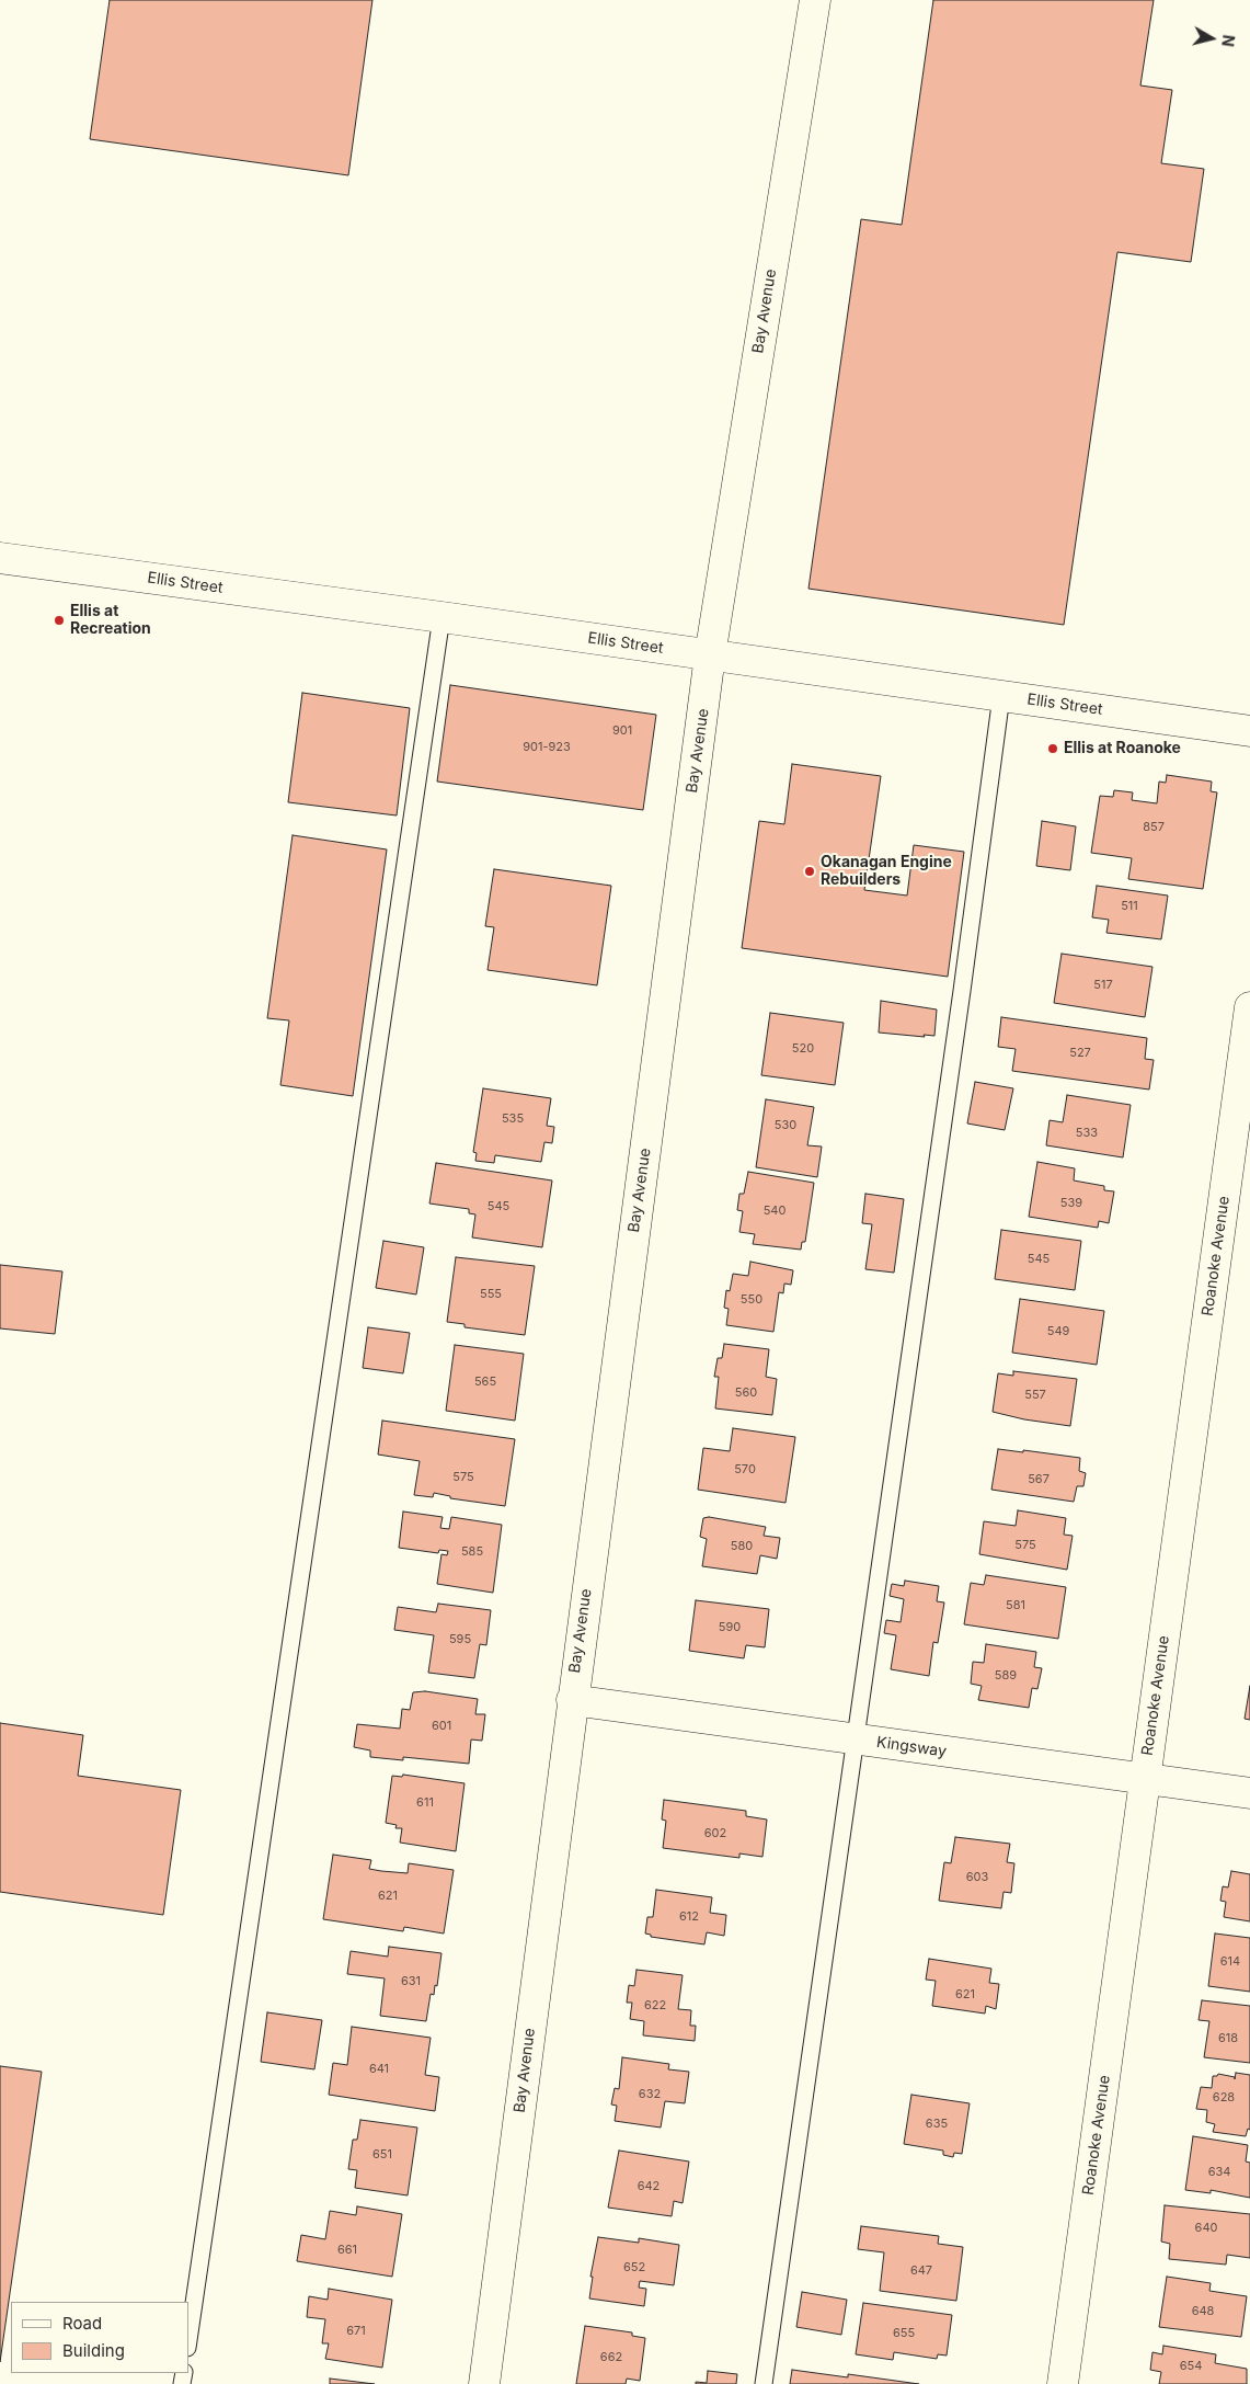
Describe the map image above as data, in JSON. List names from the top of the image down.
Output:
{
  "streets": {
    "street": [
      "Bay Avenue",
      "Ellis Street",
      "Roanoke Avenue",
      "Kingsway"
    ]
  },
  "crossings": [
    ["Bay Avenue", "Ellis Street"],
    ["Bay Avenue", "Kingsway"],
    ["Roanoke Avenue", "Kingsway"]
  ],
  "places": ["Ellis at Recreation", "Ellis at Roanoke", "Okanagan Engine Rebuilders"],
  "house_numbers": [
    "901",
    "901-923",
    "857",
    "511",
    "517",
    "520",
    "527",
    "535",
    "530",
    "533",
    "539",
    "545",
    "540",
    "545",
    "555",
    "550",
    "549",
    "565",
    "560",
    "557",
    "570",
    "575",
    "567",
    "575",
    "580",
    "585",
    "581",
    "590",
    "595",
    "589",
    "601",
    "611",
    "602",
    "603",
    "621",
    "612",
    "614",
    "631",
    "621",
    "622",
    "618",
    "641",
    "632",
    "628",
    "635",
    "651",
    "634",
    "642",
    "640",
    "661",
    "652",
    "647",
    "648",
    "671",
    "655",
    "662",
    "654"
  ],
  "legend": ["Road", "Building"],
  "north": "right"
}
